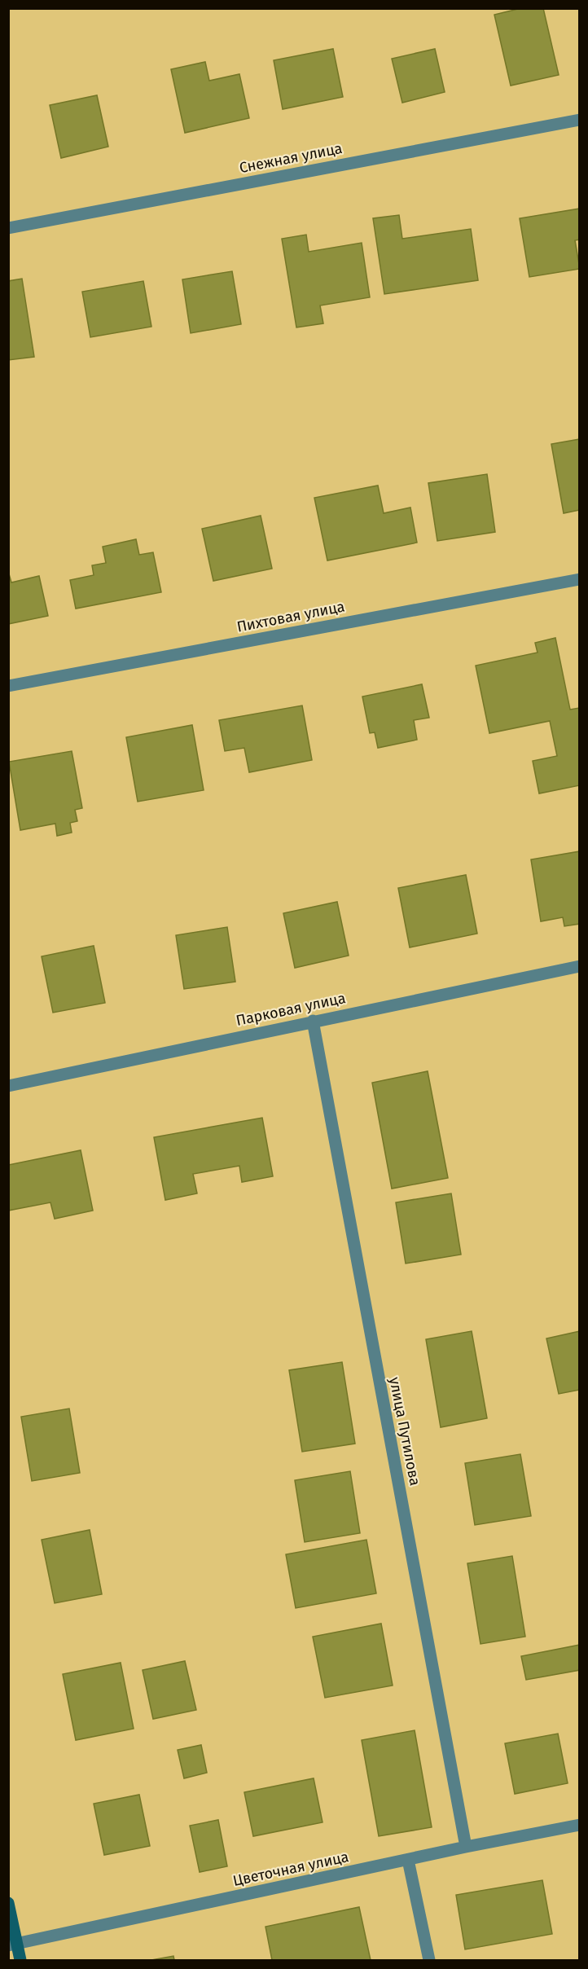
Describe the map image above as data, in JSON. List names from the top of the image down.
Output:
{
  "streets": {
    "street": [
      "Снежная улица",
      "Пихтовая улица",
      "Парковая улица",
      "улица Путилова",
      "Цветочная улица"
    ]
  },
  "crossings": [
    ["Парковая улица", "улица Путилова"],
    ["улица Путилова", "Цветочная улица"]
  ]
}
